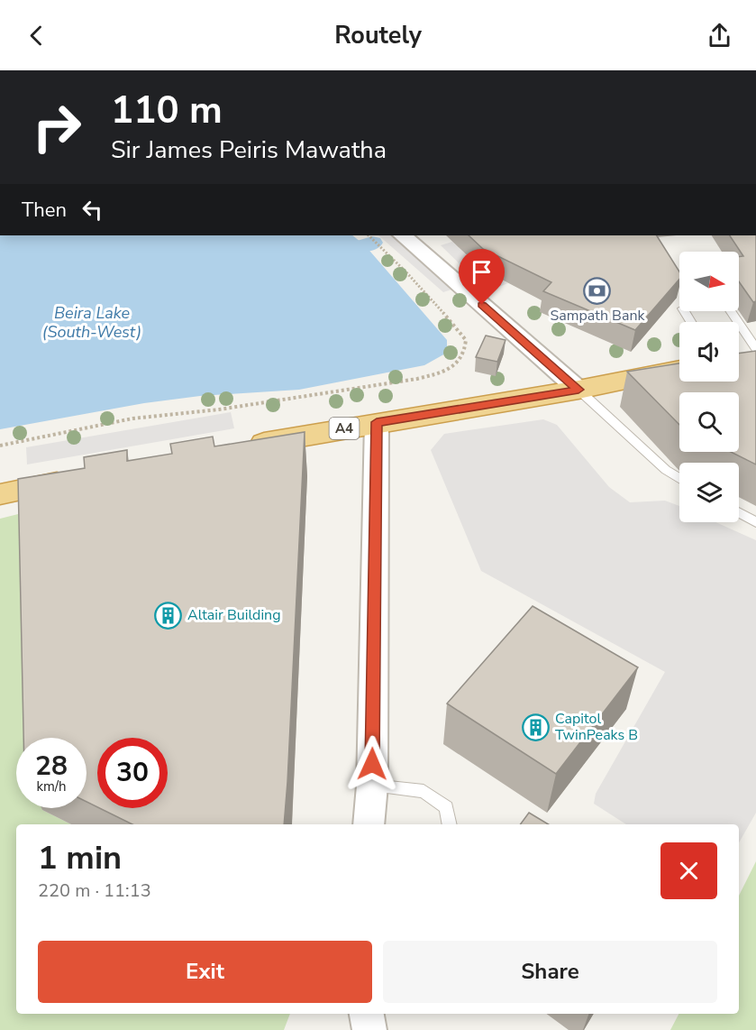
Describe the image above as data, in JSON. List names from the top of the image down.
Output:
{
  "streets": {
    "highway": ["A4"]
  },
  "water": ["Beira Lake (South-West)"],
  "places": {
    "bank": ["Sampath Bank"],
    "building": ["Altair Building", "Capitol TwinPeaks B"]
  },
  "north": "right",
  "page": {
    "header": "Routely",
    "turn": ["110 m", "Sir James Peiris Mawatha"],
    "then": "Then",
    "speed": "28 km/h",
    "limit": "30",
    "heading": ["1 min", "220 m · 11:13"],
    "buttons": ["Exit", "Share"]
  }
}
